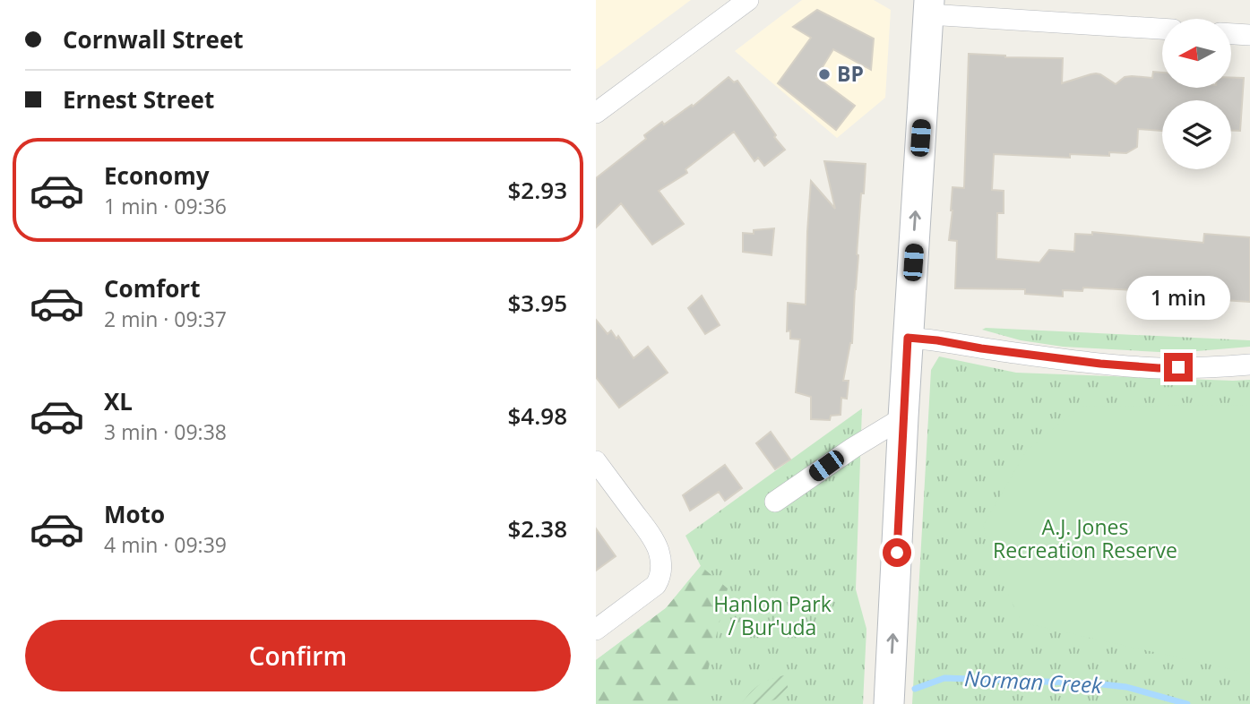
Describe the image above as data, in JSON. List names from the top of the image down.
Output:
{
  "water": ["Norman Creek"],
  "parks": ["A.J. Jones Recreation Reserve", "Hanlon Park / Bur'uda"],
  "places": ["BP"],
  "north": "left",
  "page": {
    "banner": ["Cornwall Street", "Ernest Street"],
    "list": [
      {
        "name": "Economy",
        "note": "1 min · 09:36",
        "value": "$2.93"
      },
      {
        "name": "Comfort",
        "note": "2 min · 09:37",
        "value": "$3.95"
      },
      {
        "name": "XL",
        "note": "3 min · 09:38",
        "value": "$4.98"
      },
      {
        "name": "Moto",
        "note": "4 min · 09:39",
        "value": "$2.38"
      }
    ],
    "bubble": "1 min",
    "buttons": "Confirm"
  }
}
